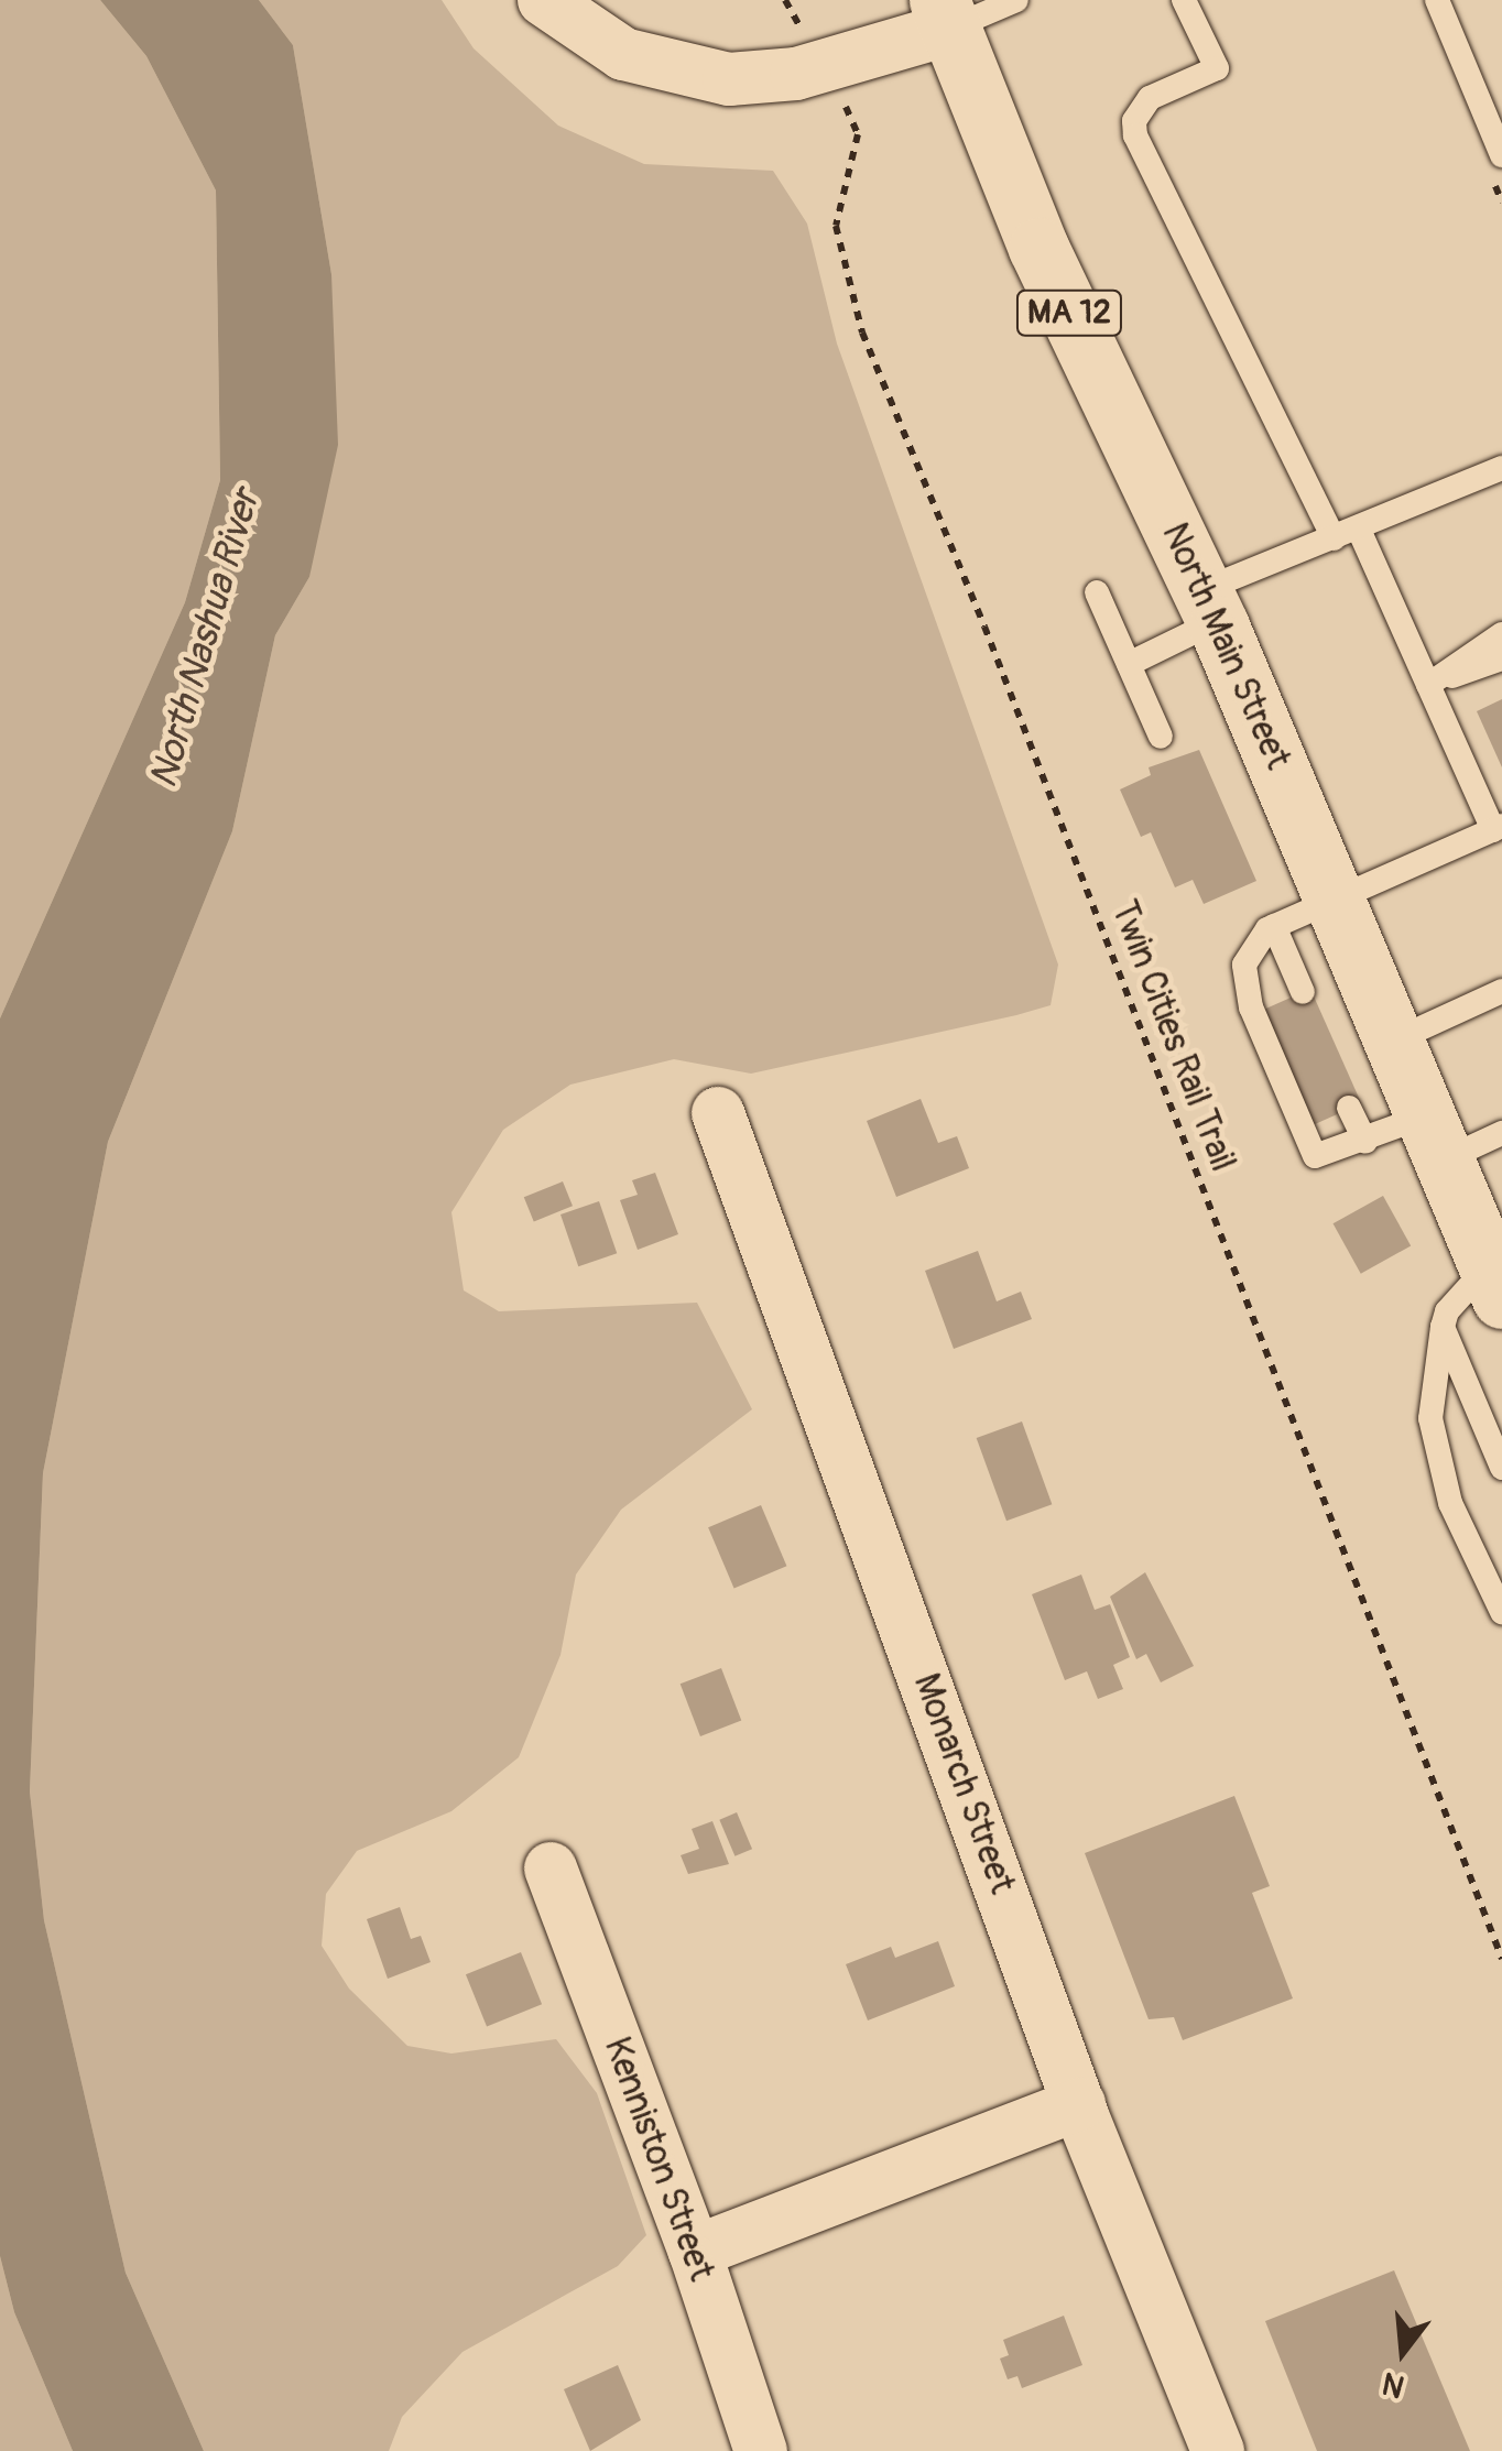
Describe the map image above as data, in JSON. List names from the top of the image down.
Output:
{
  "streets": {
    "highway": ["MA 12", "North Main Street"],
    "street": ["Monarch Street", "Kenniston Street"],
    "path": ["Twin Cities Rail Trail"]
  },
  "water": ["North Nashua River"],
  "north": "bottom"
}
